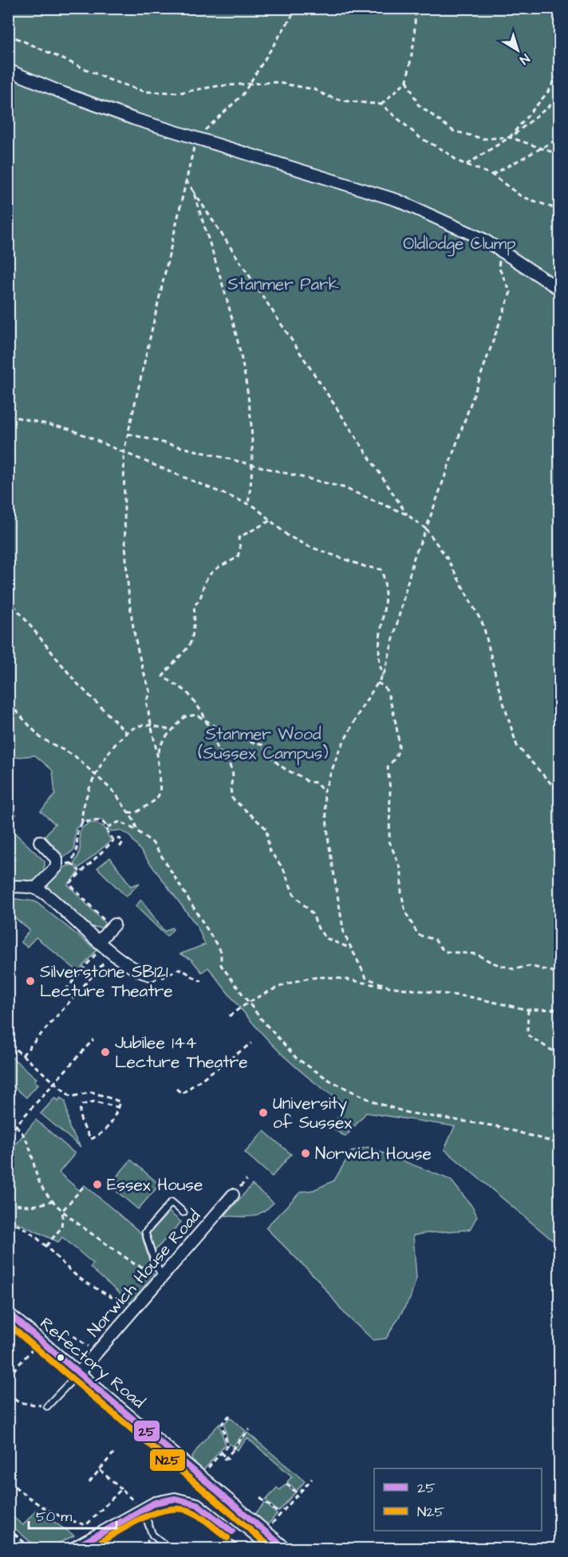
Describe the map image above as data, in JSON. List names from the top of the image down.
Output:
{
  "streets": {
    "street": ["Norwich House Road", "Refectory Road"]
  },
  "crossings": [
    ["Norwich House Road", "Refectory Road"]
  ],
  "parks": ["Oldlodge Clump", "Stanmer Park", "Stanmer Wood (Sussex Campus)"],
  "places": [
    "Silverstone SB121 Lecture Theatre",
    "Jubilee 144 Lecture Theatre",
    "University of Sussex",
    "Norwich House",
    "Essex House"
  ],
  "lines": ["transit line 25", "transit line N25"],
  "legend": ["25", "N25"],
  "scale_bar": "50 m",
  "north": "bottom right"
}
